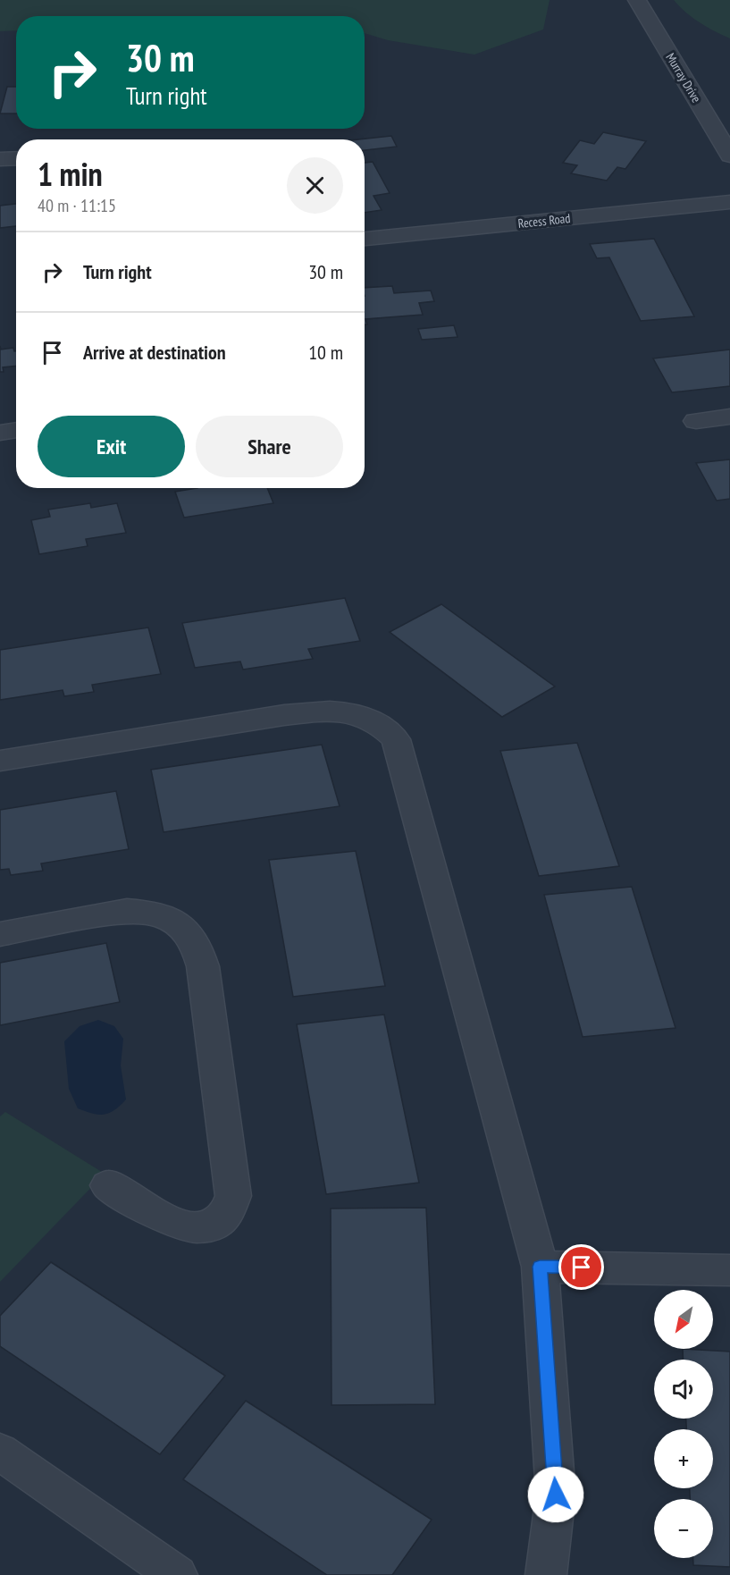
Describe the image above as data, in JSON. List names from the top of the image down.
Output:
{
  "streets": {
    "street": ["Murray Drive", "Recess Road"]
  },
  "north": "bottom left",
  "page": {
    "turn": ["30 m", "Turn right"],
    "heading": ["1 min", "40 m · 11:15"],
    "list": [
      {
        "name": "Turn right",
        "value": "30 m"
      },
      {
        "name": "Arrive at destination",
        "value": "10 m"
      }
    ],
    "buttons": ["Exit", "Share"],
    "map_buttons": ["+", "−"]
  }
}
